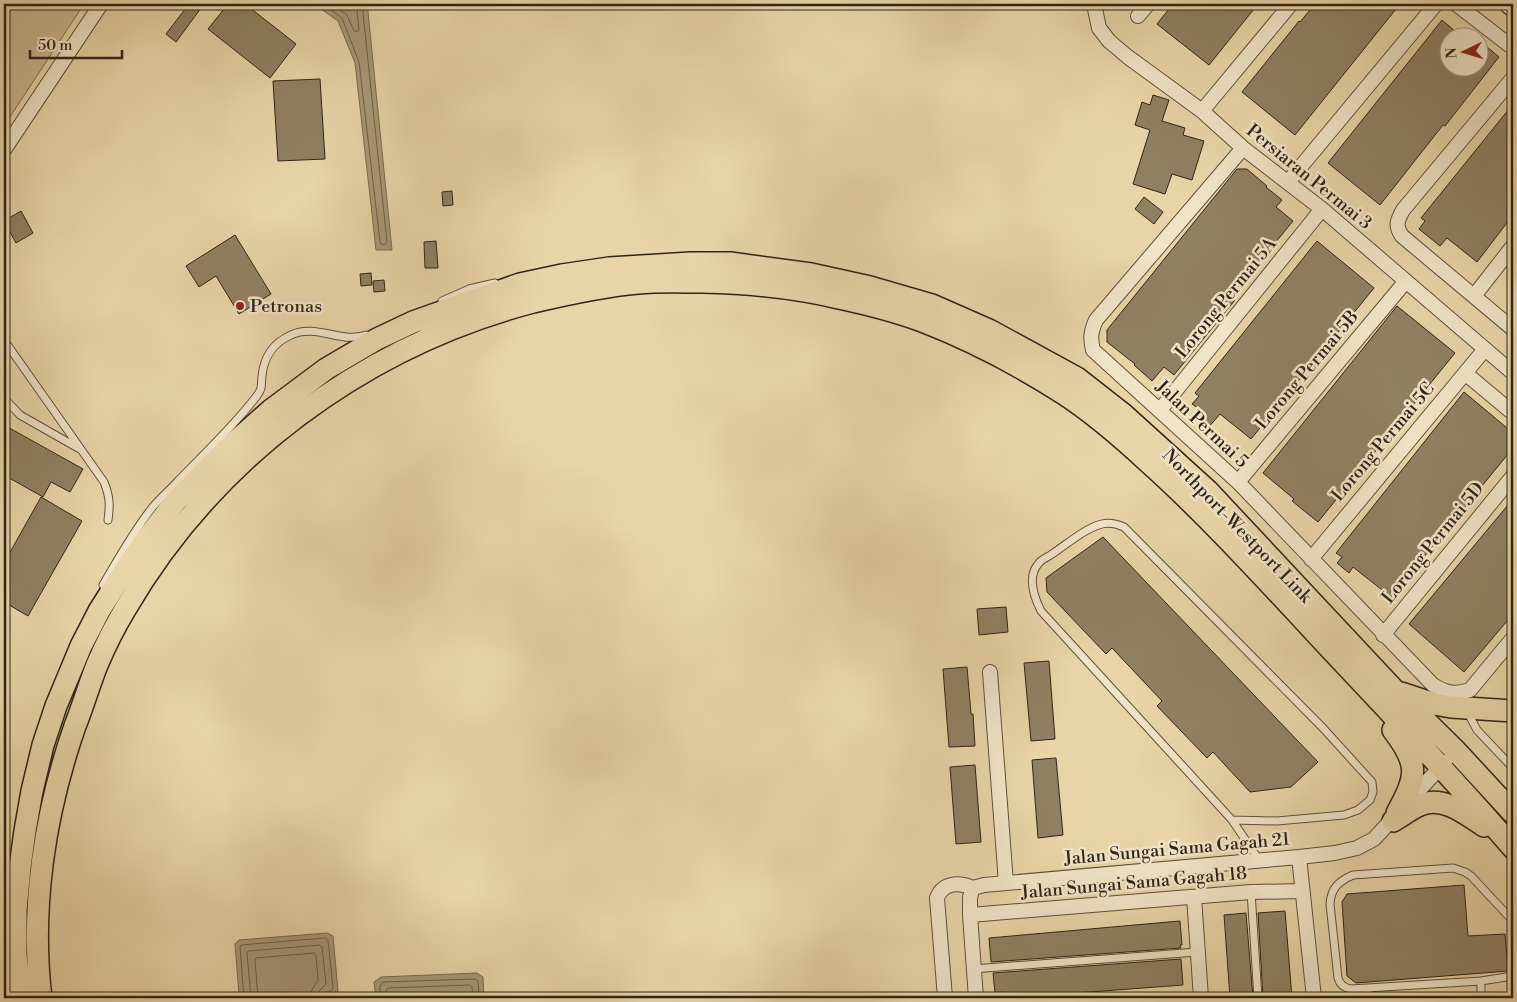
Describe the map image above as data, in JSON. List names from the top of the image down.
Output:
{
  "streets": {
    "main road": ["Northport-Westport Link"],
    "street": [
      "Persiaran Permai 3",
      "Lorong Permai 5A",
      "Lorong Permai 5B",
      "Jalan Permai 5",
      "Lorong Permai 5C",
      "Lorong Permai 5D",
      "Jalan Sungai Sama Gagah 21",
      "Jalan Sungai Sama Gagah 18"
    ]
  },
  "crossings": [
    ["Persiaran Permai 3", "Lorong Permai 5A"],
    ["Persiaran Permai 3", "Lorong Permai 5B"],
    ["Persiaran Permai 3", "Jalan Permai 5"],
    ["Persiaran Permai 3", "Lorong Permai 5C"],
    ["Lorong Permai 5A", "Jalan Permai 5"],
    ["Lorong Permai 5B", "Jalan Permai 5"],
    ["Jalan Permai 5", "Lorong Permai 5C"],
    ["Jalan Permai 5", "Lorong Permai 5D"],
    ["Northport-Westport Link", "Jalan Sungai Sama Gagah 21"]
  ],
  "places": ["Petronas"],
  "scale_bar": "50 m",
  "north": "left"
}
